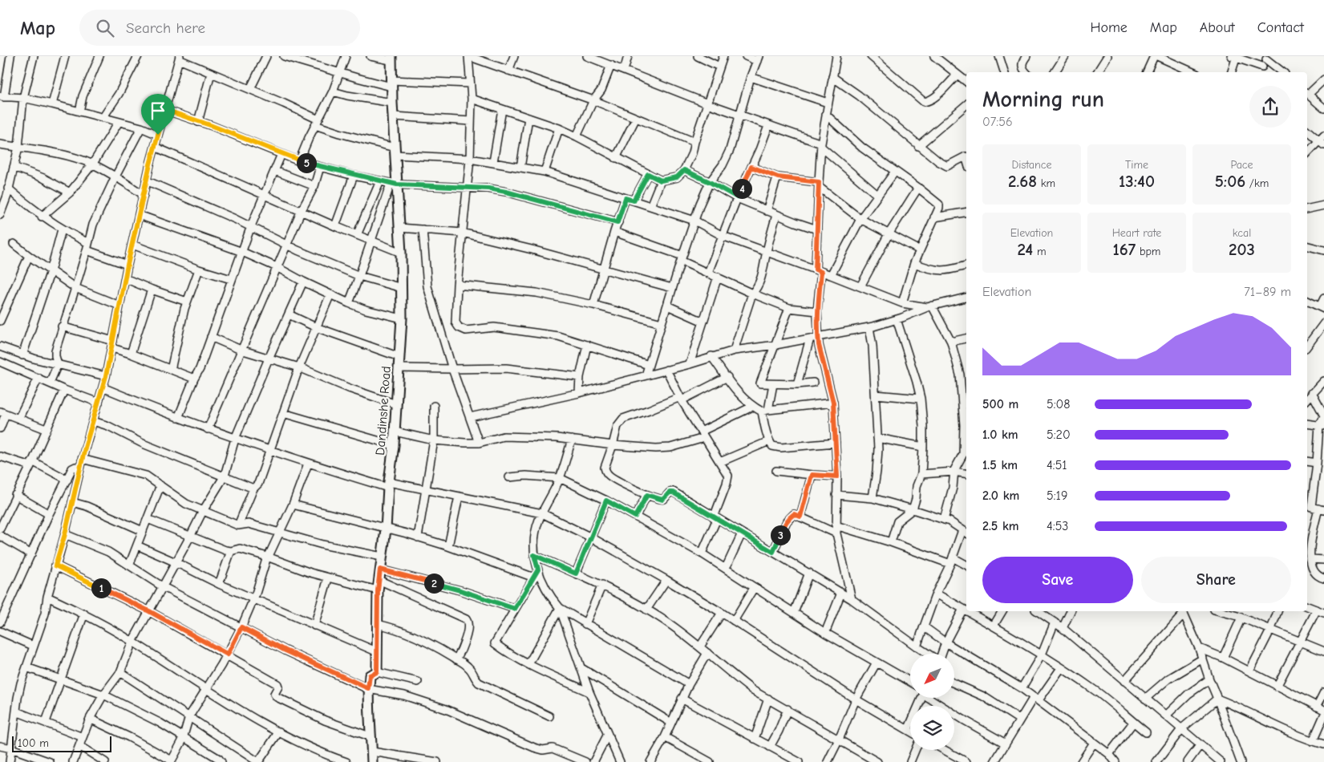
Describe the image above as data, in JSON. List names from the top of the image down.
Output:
{
  "streets": {
    "street": ["Dandinshe Road"]
  },
  "scale_bar": "100 m",
  "north": "bottom left",
  "page": {
    "header": "Map",
    "search": "Search here",
    "nav": [
      "Home",
      "Map",
      "About",
      "Contact"
    ],
    "heading": ["Morning run", "07:56"],
    "stats": [
      ["Distance", "2.68 km"],
      ["Time", "13:40"],
      ["Pace", "5:06 /km"],
      ["Elevation", "24 m"],
      ["Heart rate", "167 bpm"],
      ["kcal", "203"]
    ],
    "pins": [
      "5",
      "4",
      "3",
      "2",
      "1"
    ],
    "chart": ["Elevation", "71–89 m"],
    "list": [
      {
        "name": "500 m",
        "note": "5:08"
      },
      {
        "name": "1.0 km",
        "note": "5:20"
      },
      {
        "name": "1.5 km",
        "note": "4:51"
      },
      {
        "name": "2.0 km",
        "note": "5:19"
      },
      {
        "name": "2.5 km",
        "note": "4:53"
      }
    ],
    "buttons": ["Save", "Share"],
    "scale": "100 m"
  }
}
